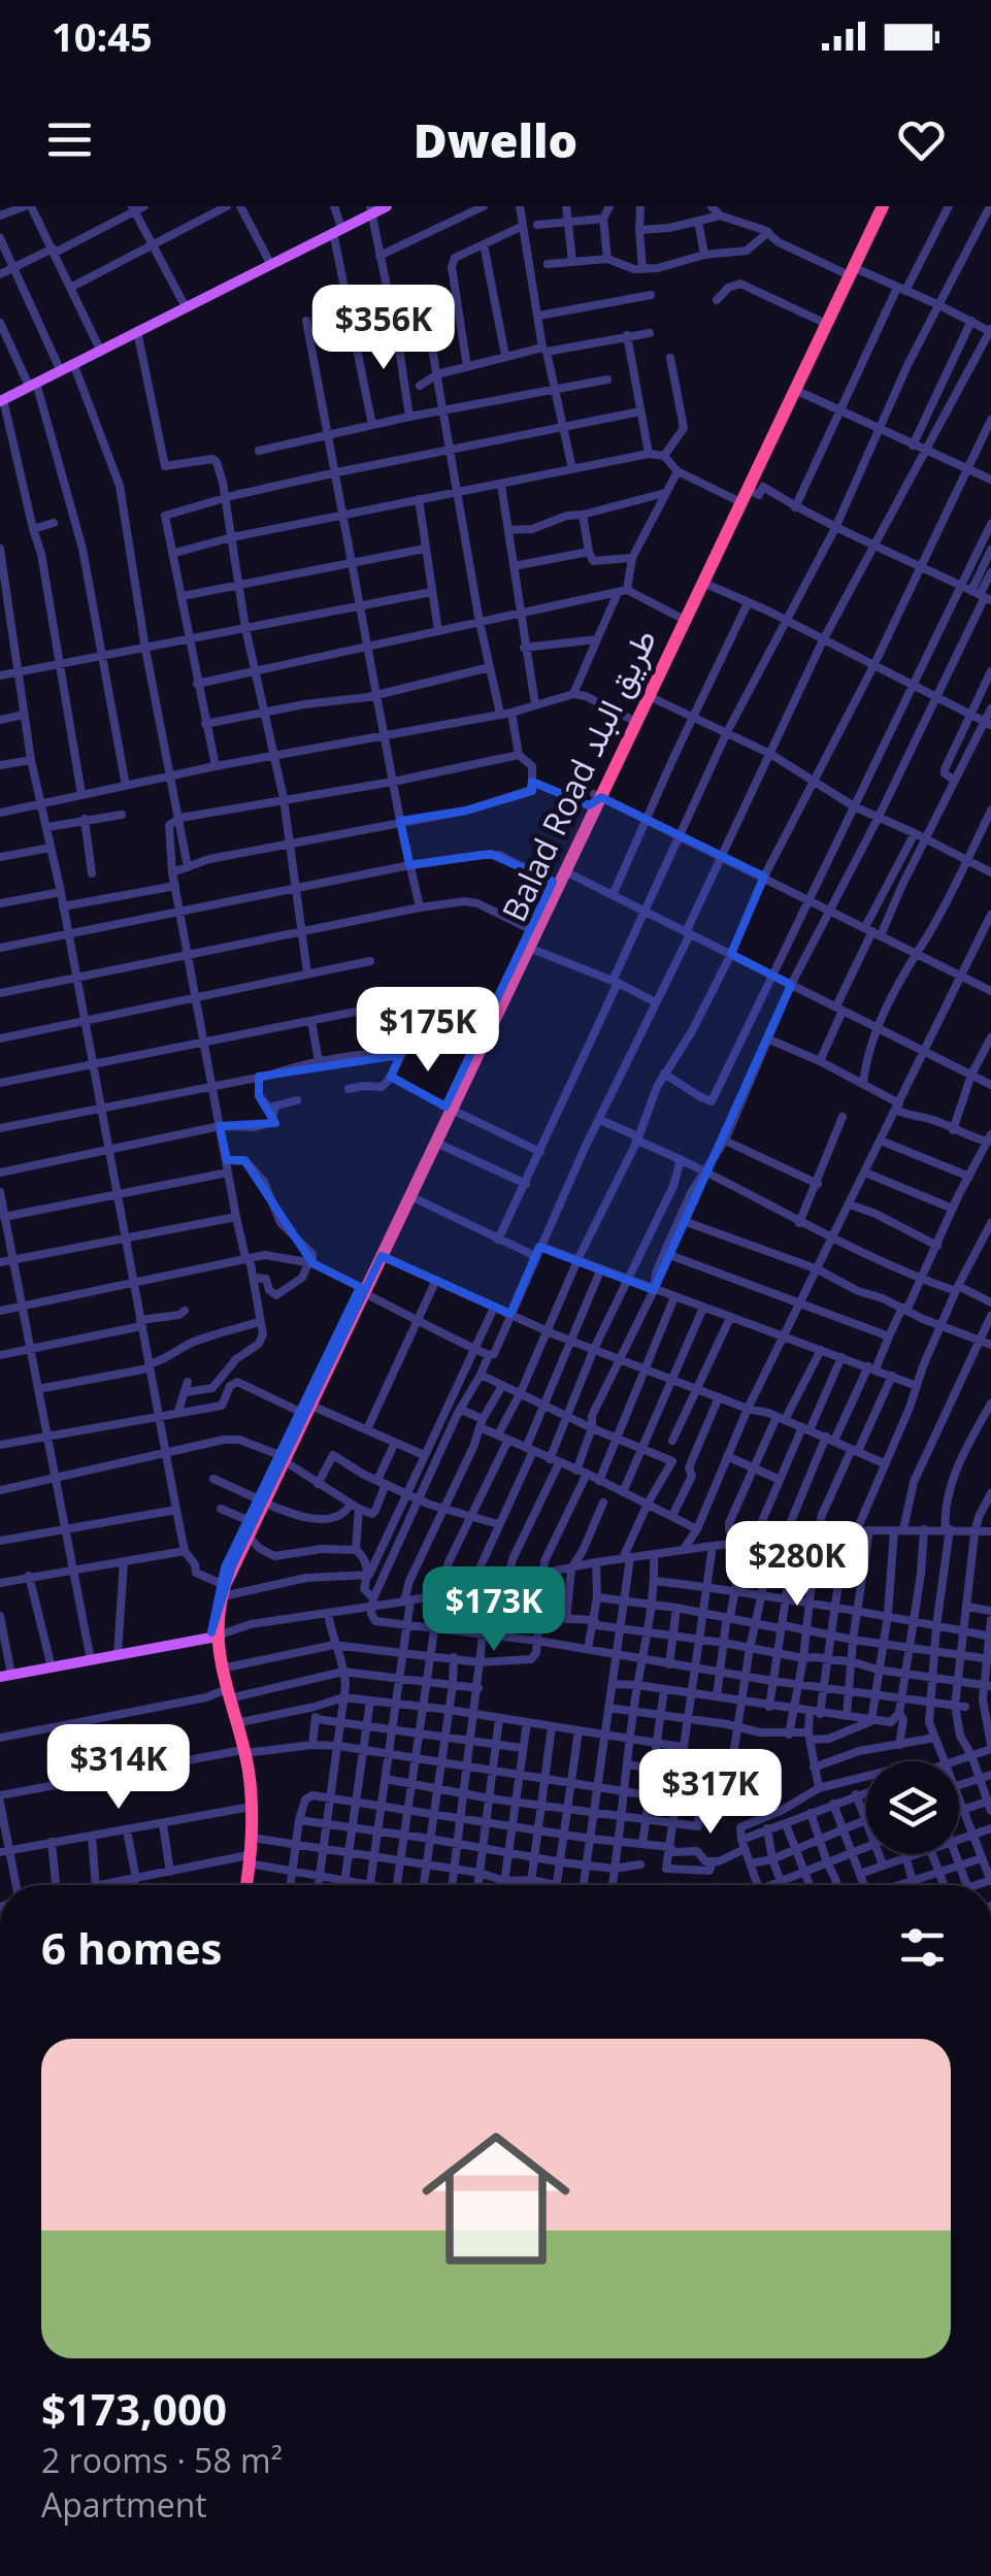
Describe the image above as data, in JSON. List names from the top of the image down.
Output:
{
  "streets": {
    "highway": ["Balad Road طريق البلد"]
  },
  "page": {
    "status": "10:45",
    "header": "Dwello",
    "price": [
      "$356K",
      "$175K",
      "$280K",
      "$173K",
      "$314K",
      "$317K"
    ],
    "heading": "6 homes",
    "list": [
      {
        "name": "$173,000",
        "note": "2 rooms · 58 m² · Apartment"
      }
    ]
  }
}
